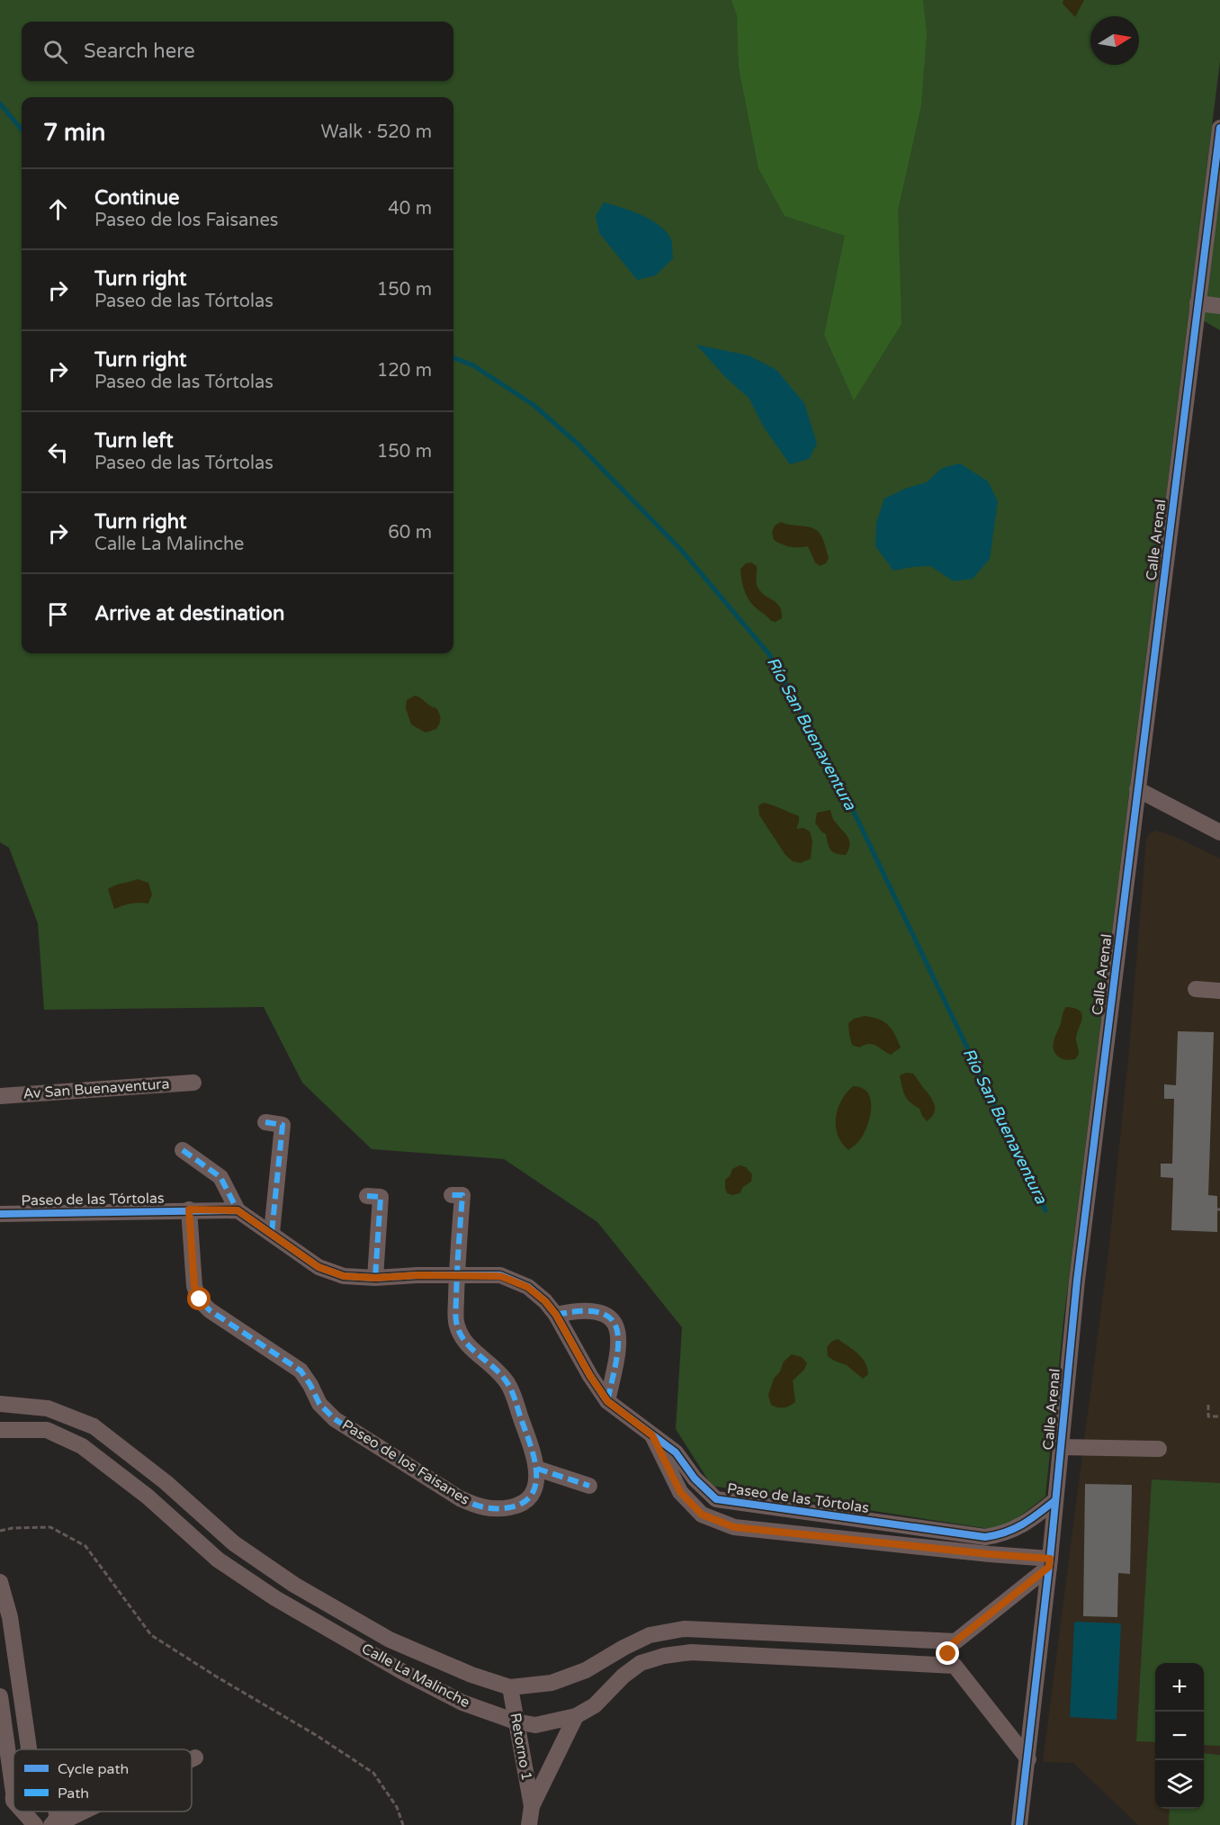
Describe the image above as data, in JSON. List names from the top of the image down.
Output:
{
  "streets": {
    "street": [
      "Calle Arenal",
      "Av San Buenaventura",
      "Paseo de las Tórtolas",
      "Paseo de los Faisanes",
      "Calle La Malinche",
      "Retorno 1"
    ]
  },
  "crossings": [
    ["Calle Arenal", "Paseo de las Tórtolas"],
    ["Paseo de las Tórtolas", "Paseo de los Faisanes"],
    ["Calle La Malinche", "Retorno 1"]
  ],
  "water": ["Río San Buenaventura"],
  "legend": ["Cycle path", "Path"],
  "north": "right",
  "page": {
    "search": "Search here",
    "heading": ["7 min", "Walk · 520 m"],
    "list": [
      ["Continue", "Paseo de los Faisanes", "40 m"],
      ["Turn right", "Paseo de las Tórtolas", "150 m"],
      ["Turn right", "Paseo de las Tórtolas", "120 m"],
      ["Turn left", "Paseo de las Tórtolas", "150 m"],
      ["Turn right", "Calle La Malinche", "60 m"],
      "Arrive at destination"
    ],
    "map_buttons": ["+", "−"]
  }
}
